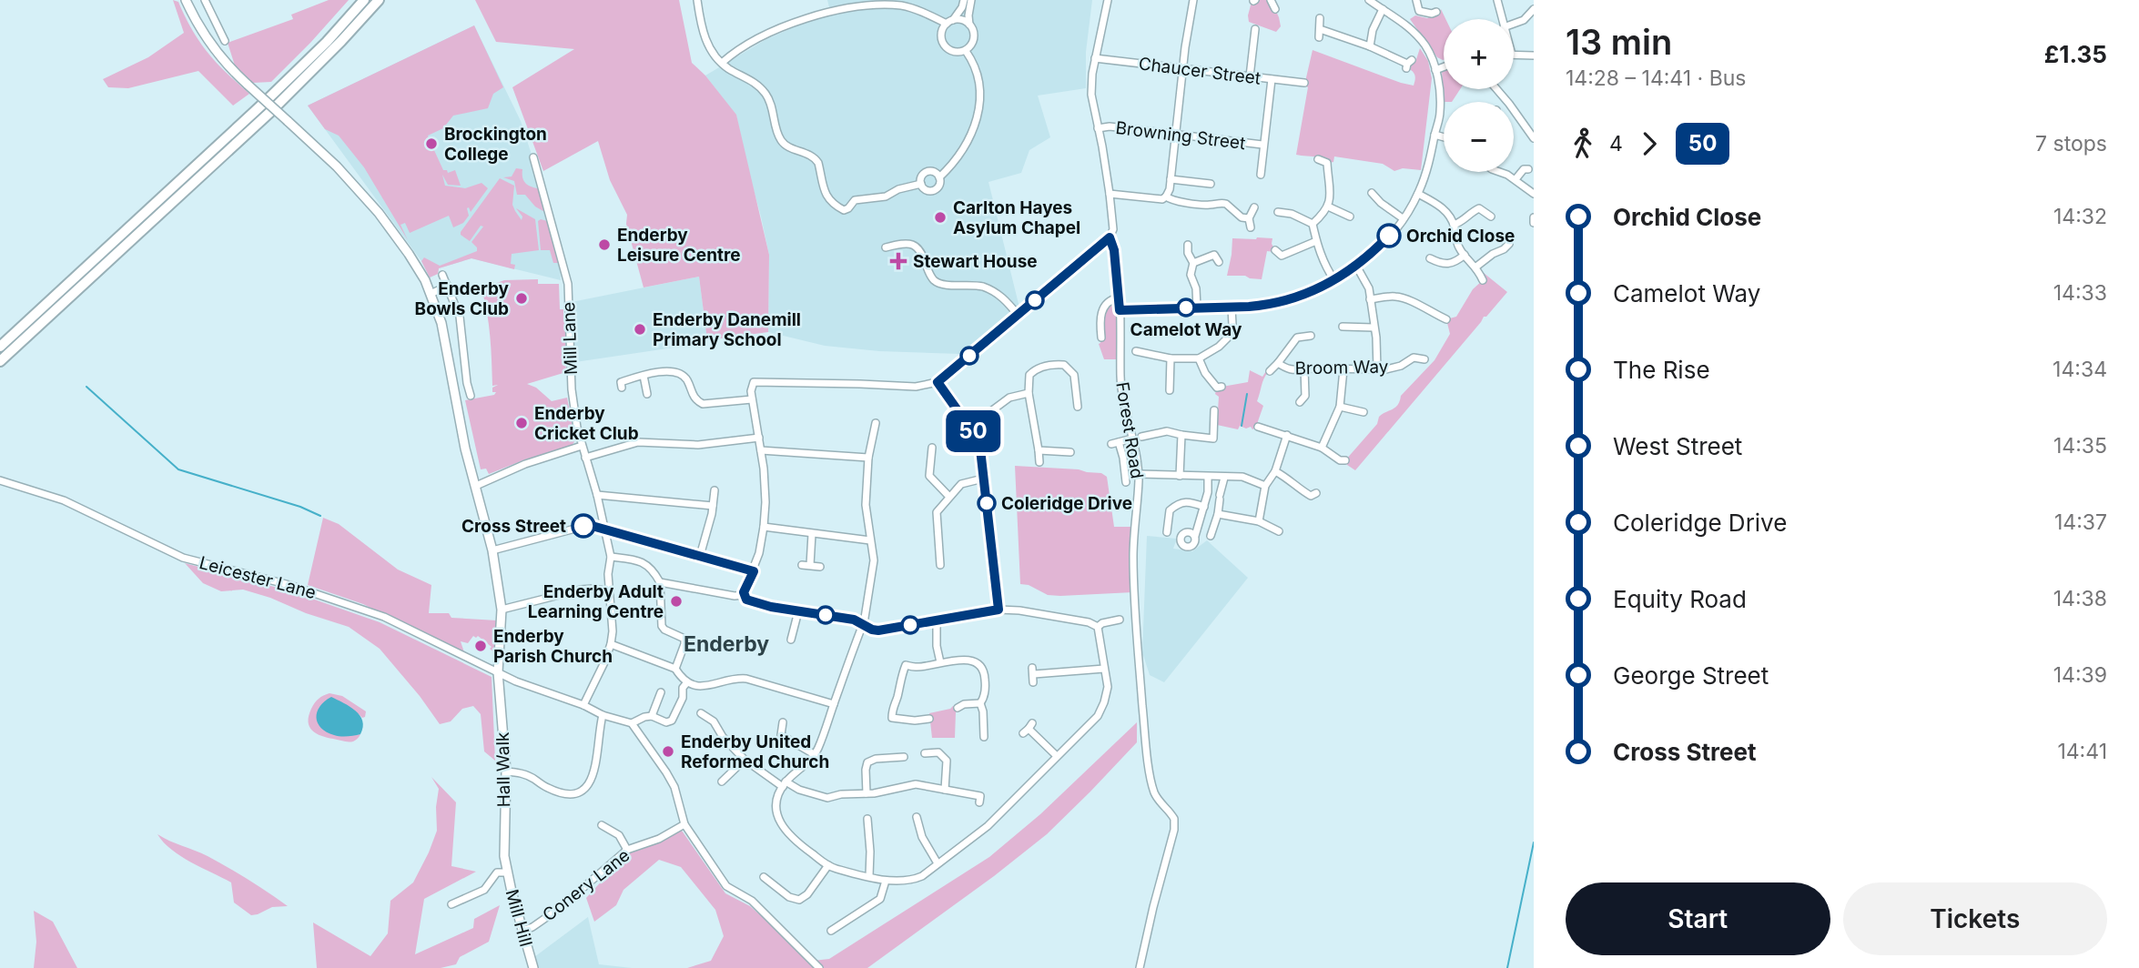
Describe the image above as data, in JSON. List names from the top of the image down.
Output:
{
  "streets": {
    "main road": ["Hall Walk", "Mill Hill"],
    "street": [
      "Chaucer Street",
      "Browning Street",
      "Mill Lane",
      "Broom Way",
      "Forest Road",
      "Leicester Lane",
      "Conery Lane"
    ]
  },
  "crossings": [
    ["Chaucer Street", "Forest Road"],
    ["Browning Street", "Forest Road"],
    ["Leicester Lane", "Hall Walk"],
    ["Hall Walk", "Mill Hill"],
    ["Conery Lane", "Mill Hill"]
  ],
  "districts": ["Enderby"],
  "places": {
    "other": [
      "Brockington College",
      "Carlton Hayes Asylum Chapel",
      "Orchid Close",
      "Enderby Leisure Centre",
      "Enderby Bowls Club",
      "Camelot Way",
      "Enderby Danemill Primary School",
      "Enderby Cricket Club",
      "Coleridge Drive",
      "Cross Street",
      "Enderby Adult Learning Centre",
      "Enderby Parish Church",
      "Enderby United Reformed Church"
    ],
    "health": ["Stewart House"]
  },
  "lines": ["bus line 50"],
  "page": {
    "on_map": "50",
    "heading": ["13 min", "14:28 – 14:41 · Bus", "£1.35"],
    "map_buttons": ["+", "−"],
    "legs": ["4", "50", "7 stops"],
    "list": [
      {
        "name": "Orchid Close",
        "value": "14:32"
      },
      {
        "name": "Camelot Way",
        "value": "14:33"
      },
      {
        "name": "The Rise",
        "value": "14:34"
      },
      {
        "name": "West Street",
        "value": "14:35"
      },
      {
        "name": "Coleridge Drive",
        "value": "14:37"
      },
      {
        "name": "Equity Road",
        "value": "14:38"
      },
      {
        "name": "George Street",
        "value": "14:39"
      },
      {
        "name": "Cross Street",
        "value": "14:41"
      }
    ],
    "buttons": ["Start", "Tickets"]
  }
}
